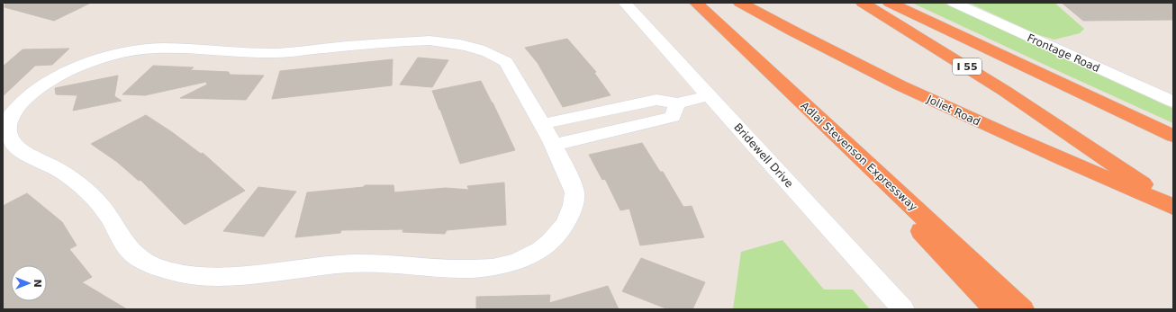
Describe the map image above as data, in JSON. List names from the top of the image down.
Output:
{
  "streets": {
    "highway": ["I 55", "Joliet Road", "Adlai Stevenson Expressway"],
    "street": ["Frontage Road", "Bridewell Drive"]
  },
  "crossings": [
    ["I 55", "Joliet Road"]
  ],
  "north": "right"
}
